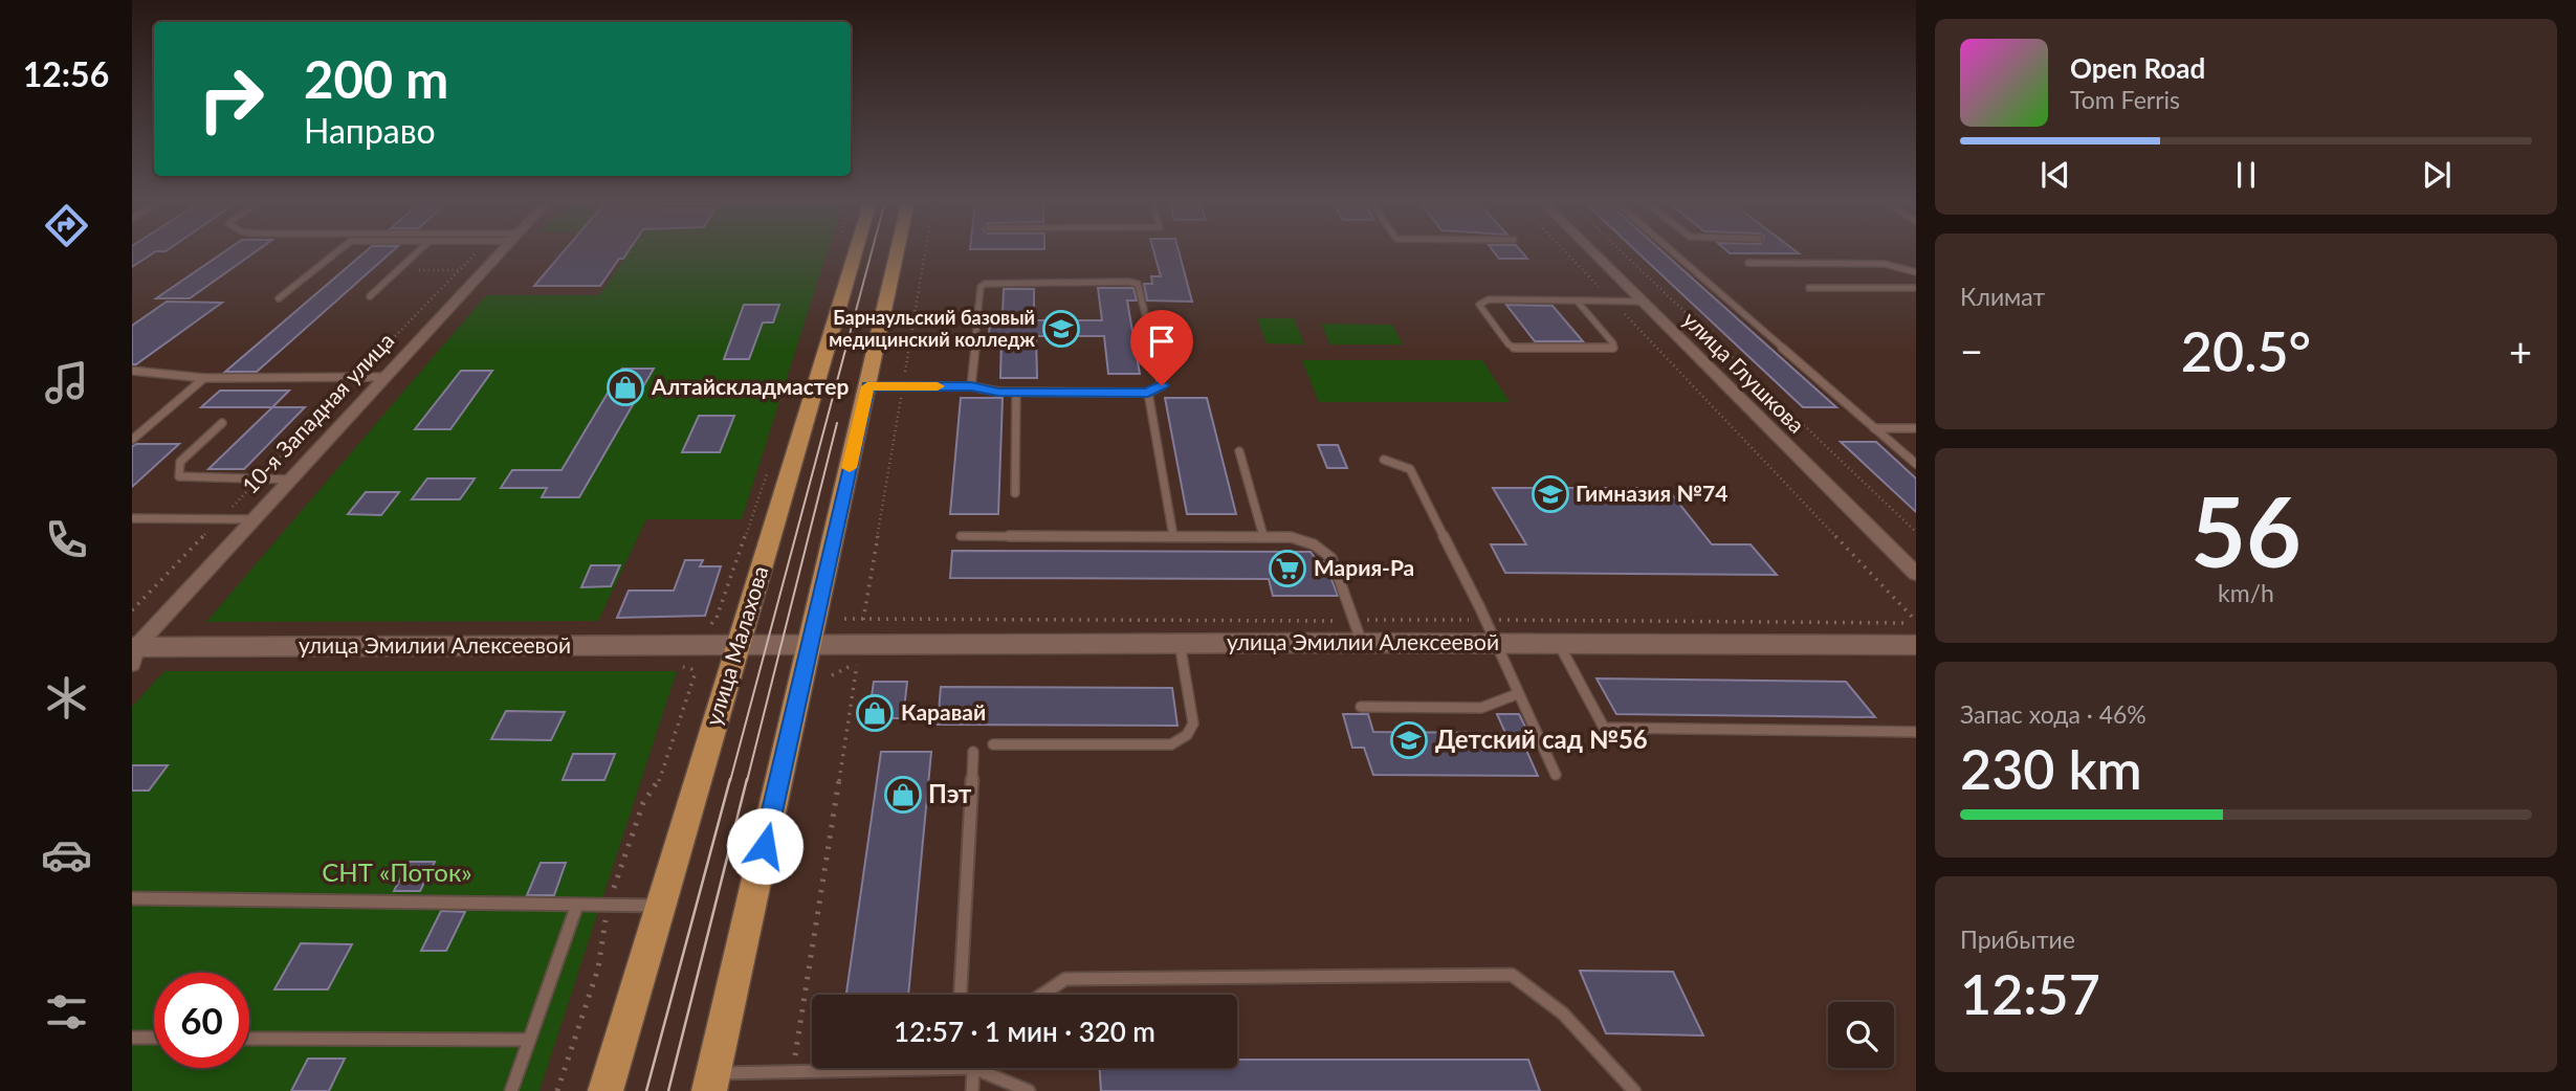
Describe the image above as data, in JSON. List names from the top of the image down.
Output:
{
  "streets": {
    "main road": ["улица Малахова"],
    "street": ["улица Глушкова", "10-я Западная улица", "улица Эмилии Алексеевой"]
  },
  "crossings": [
    ["10-я Западная улица", "улица Эмилии Алексеевой"],
    ["улица Эмилии Алексеевой", "улица Малахова"]
  ],
  "parks": ["СНТ «Поток»"],
  "places": {
    "school or university": ["Барнаульский базовый медицинский колледж", "Гимназия №74", "Детский сад №56"],
    "shop": ["Алтайскладмастер", "Каравай", "Пэт"],
    "supermarket": ["Мария-Ра"]
  },
  "page": {
    "tabs": "12:56",
    "turn": ["200 m", "Направо"],
    "song": ["Open Road", "Tom Ferris"],
    "tile": [
      "Климат",
      ["56", "km/h"],
      ["Запас хода · 46%", "230 km"],
      ["Прибытие", "12:57"]
    ],
    "heat": ["−", "20.5°", "+"],
    "limit": "60",
    "trip": "12:57 · 1 мин · 320 m"
  }
}
